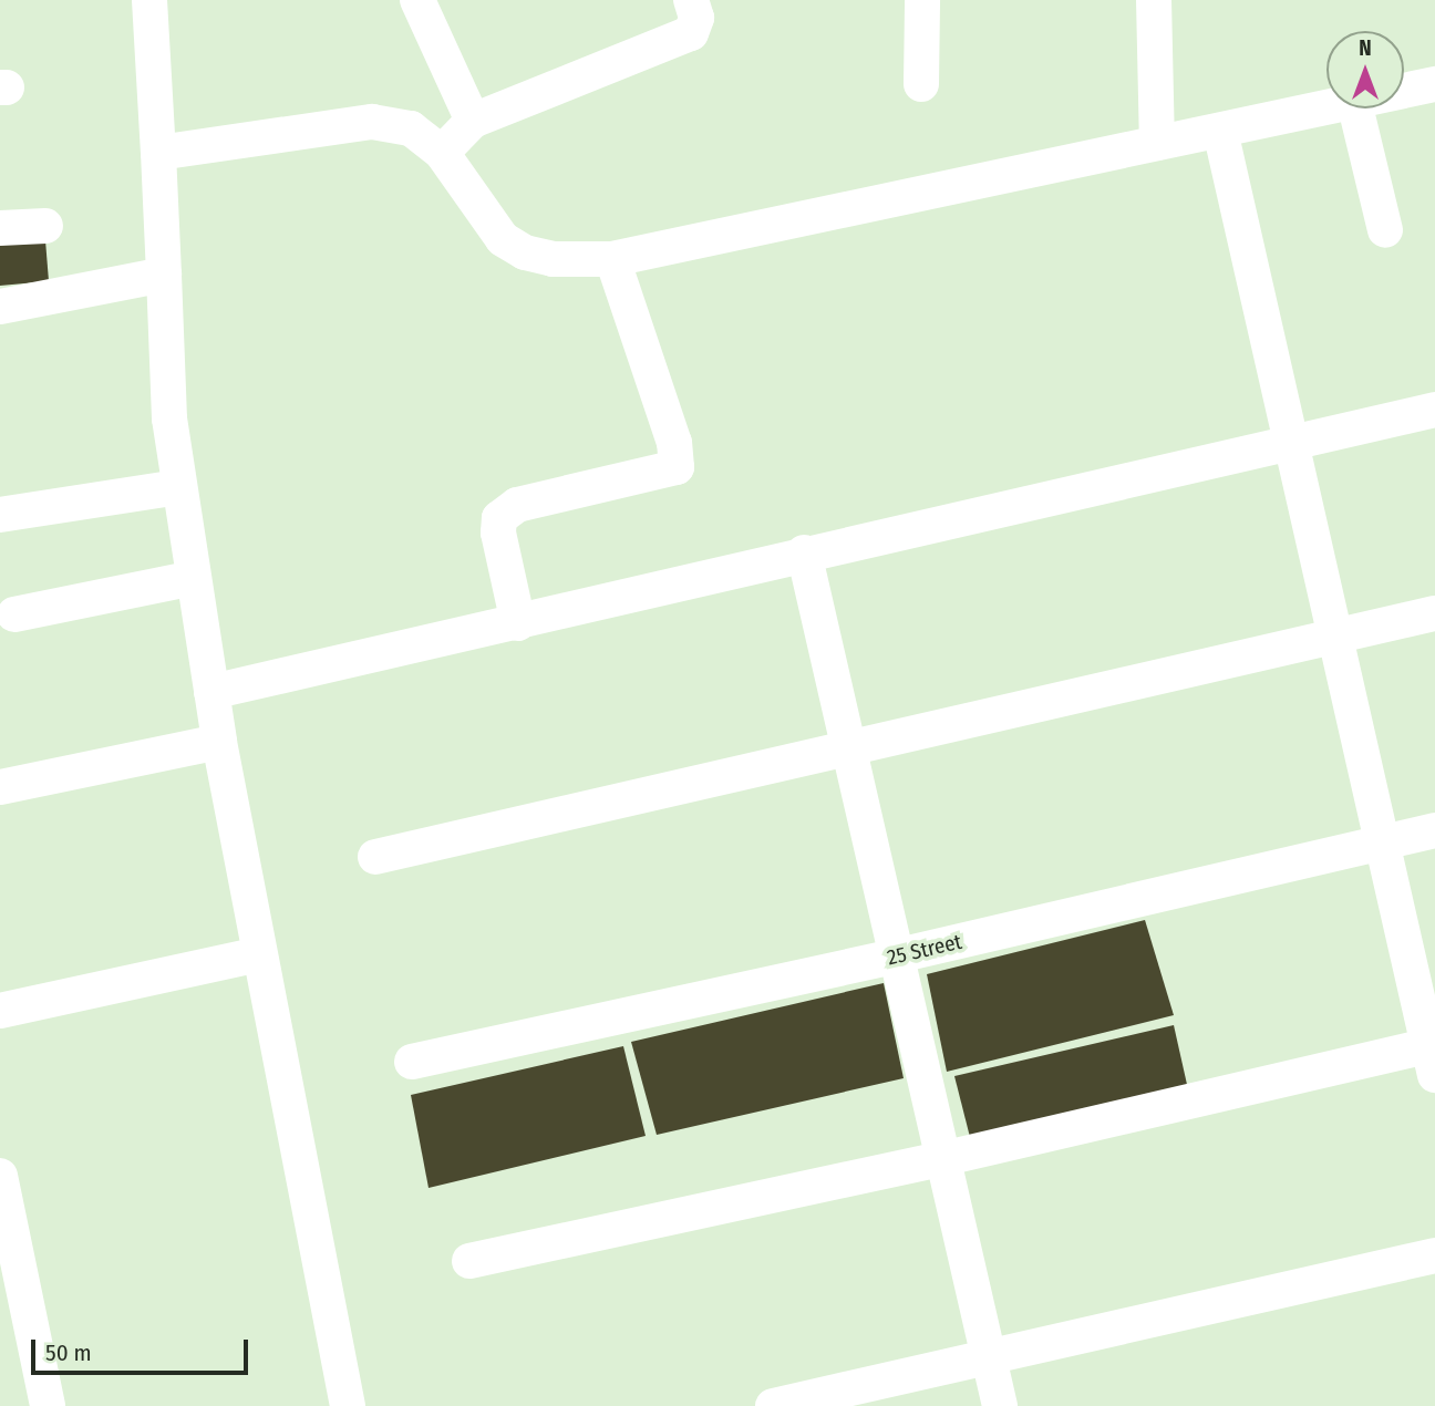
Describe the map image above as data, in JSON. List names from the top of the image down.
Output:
{
  "streets": {
    "street": ["25 Street"]
  },
  "scale_bar": "50 m",
  "north": "top"
}
